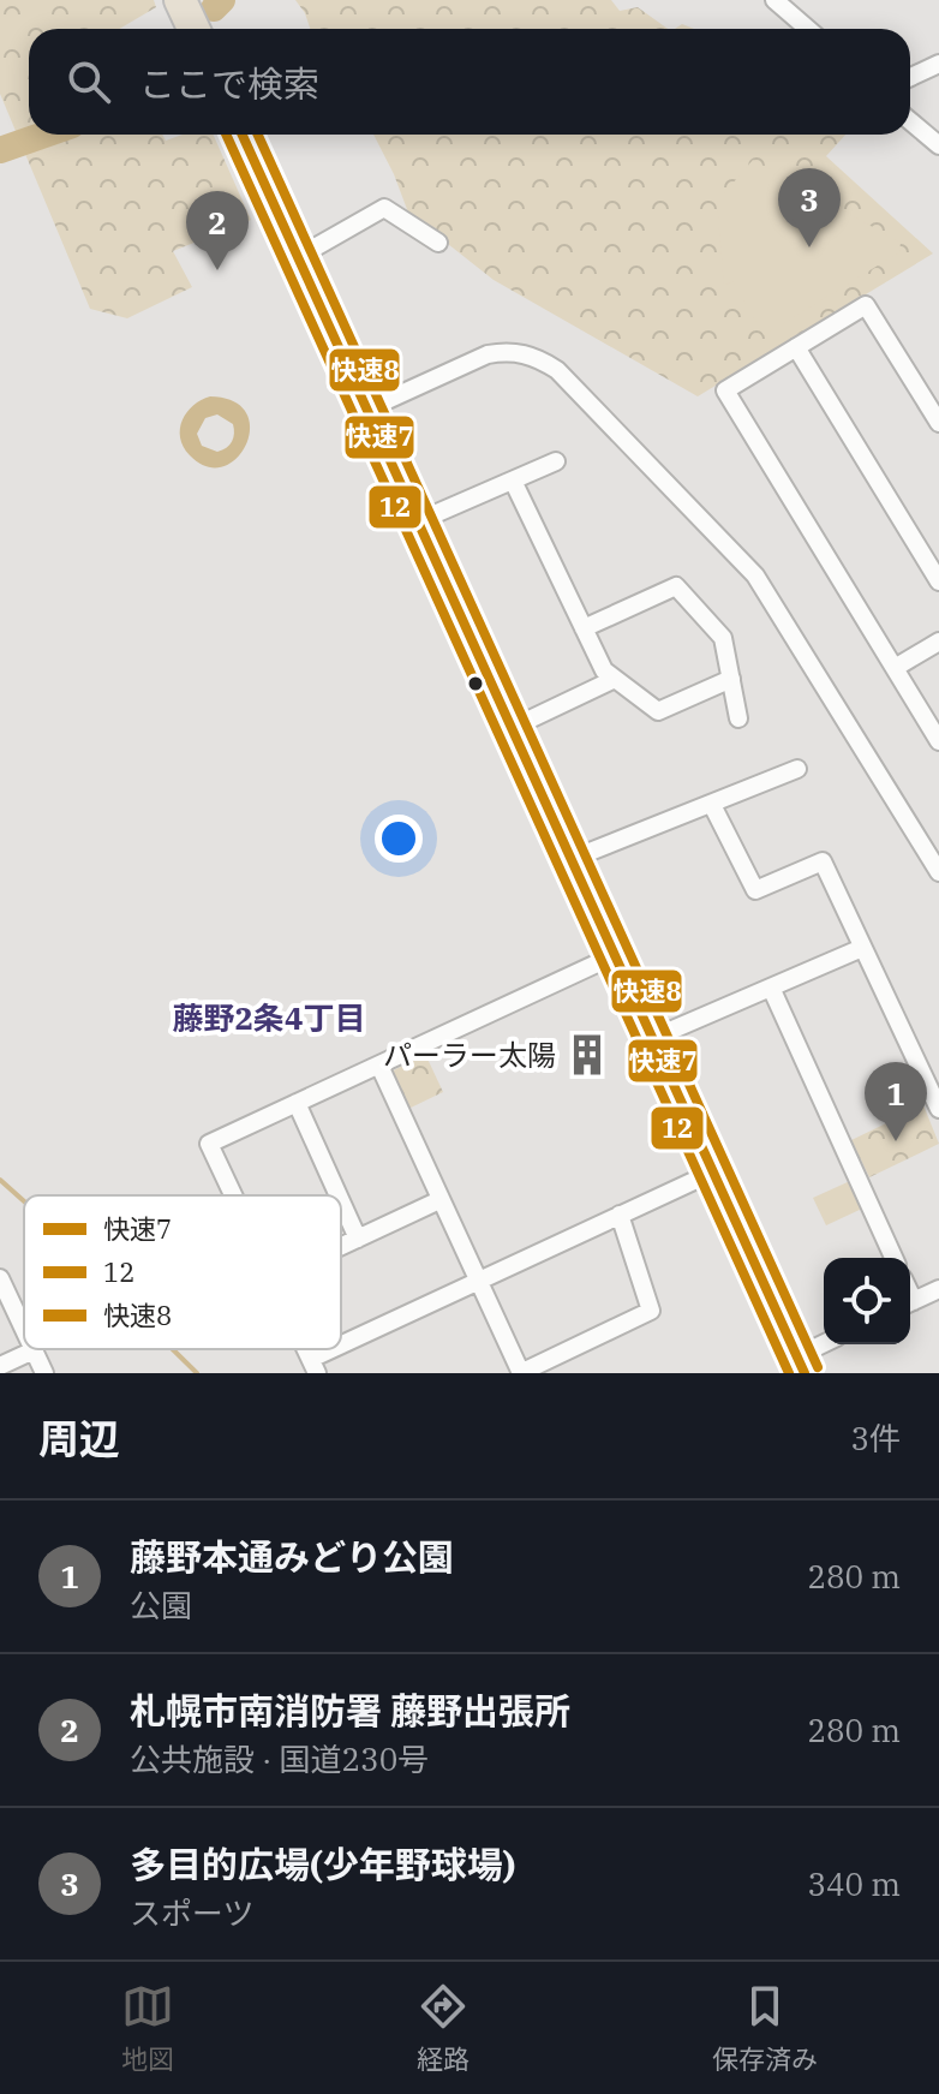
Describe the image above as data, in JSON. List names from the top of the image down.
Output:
{
  "districts": ["藤野2条4丁目"],
  "places": {
    "building": ["パーラー太陽"]
  },
  "lines": ["transit line 快速7", "transit line 12", "transit line 快速8"],
  "legend": ["快速7", "12", "快速8"],
  "page": {
    "search": "ここで検索",
    "pins": ["3", "2", "1"],
    "heading": ["周辺", "3件"],
    "list": [
      {
        "mark": "1",
        "name": "藤野本通みどり公園",
        "note": "公園",
        "value": "280 m"
      },
      {
        "mark": "2",
        "name": "札幌市南消防署 藤野出張所",
        "note": "公共施設 · 国道230号",
        "value": "280 m"
      },
      {
        "mark": "3",
        "name": "多目的広場(少年野球場)",
        "note": "スポーツ",
        "value": "340 m"
      }
    ],
    "nav": ["地図", "経路", "保存済み"]
  }
}
